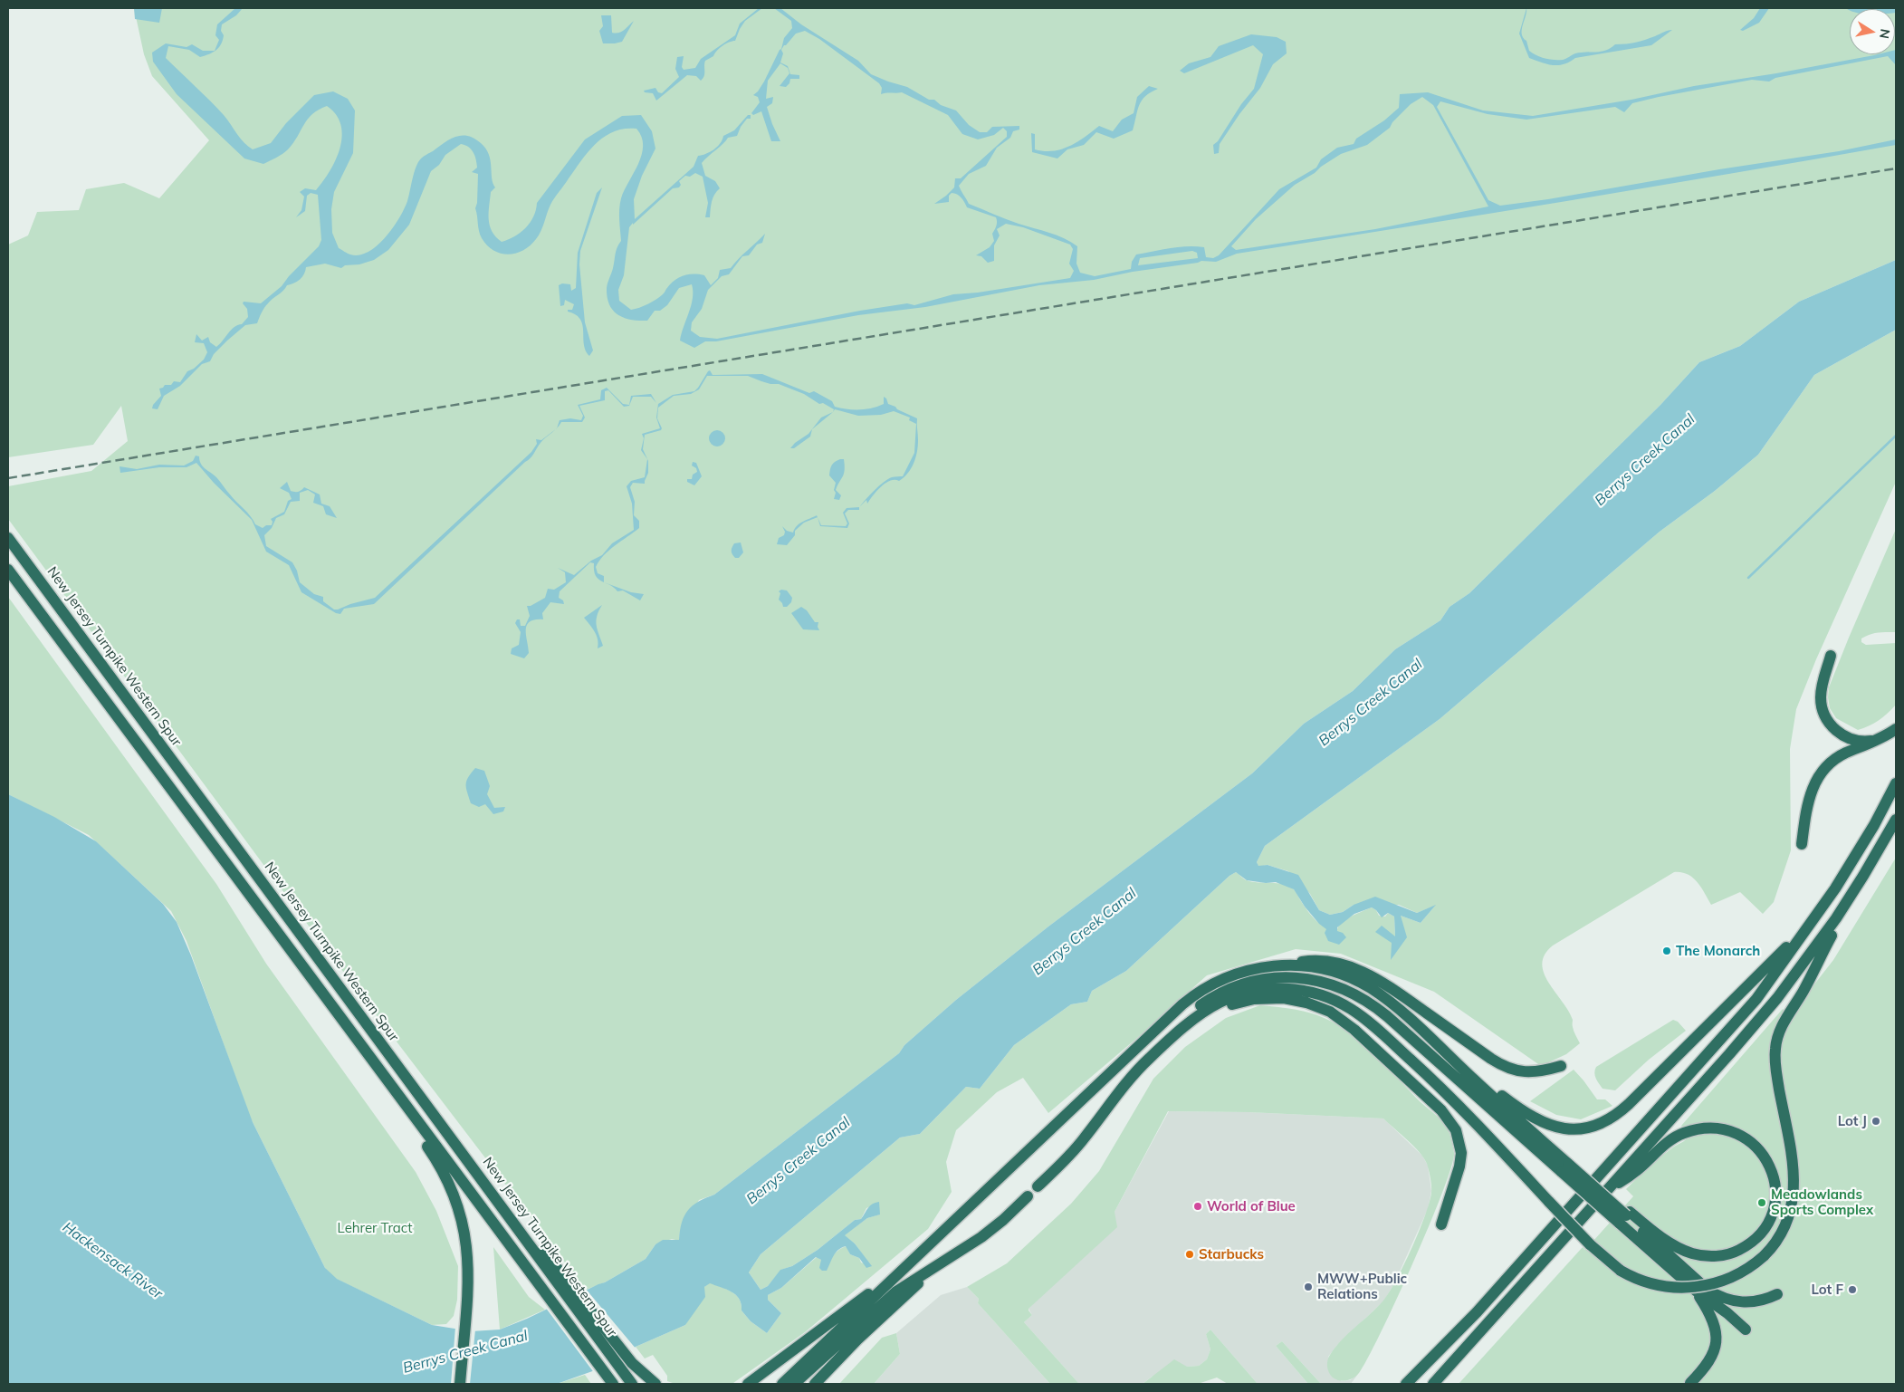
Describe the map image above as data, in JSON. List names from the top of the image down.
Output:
{
  "streets": {
    "highway": ["New Jersey Turnpike Western Spur"]
  },
  "water": ["Berrys Creek Canal", "Hackensack River"],
  "parks": ["Lehrer Tract"],
  "places": [
    "The Monarch",
    "Lot J",
    "Meadowlands Sports Complex",
    "World of Blue",
    "Starbucks",
    "MWW+Public Relations",
    "Lot F"
  ],
  "north": "right"
}
